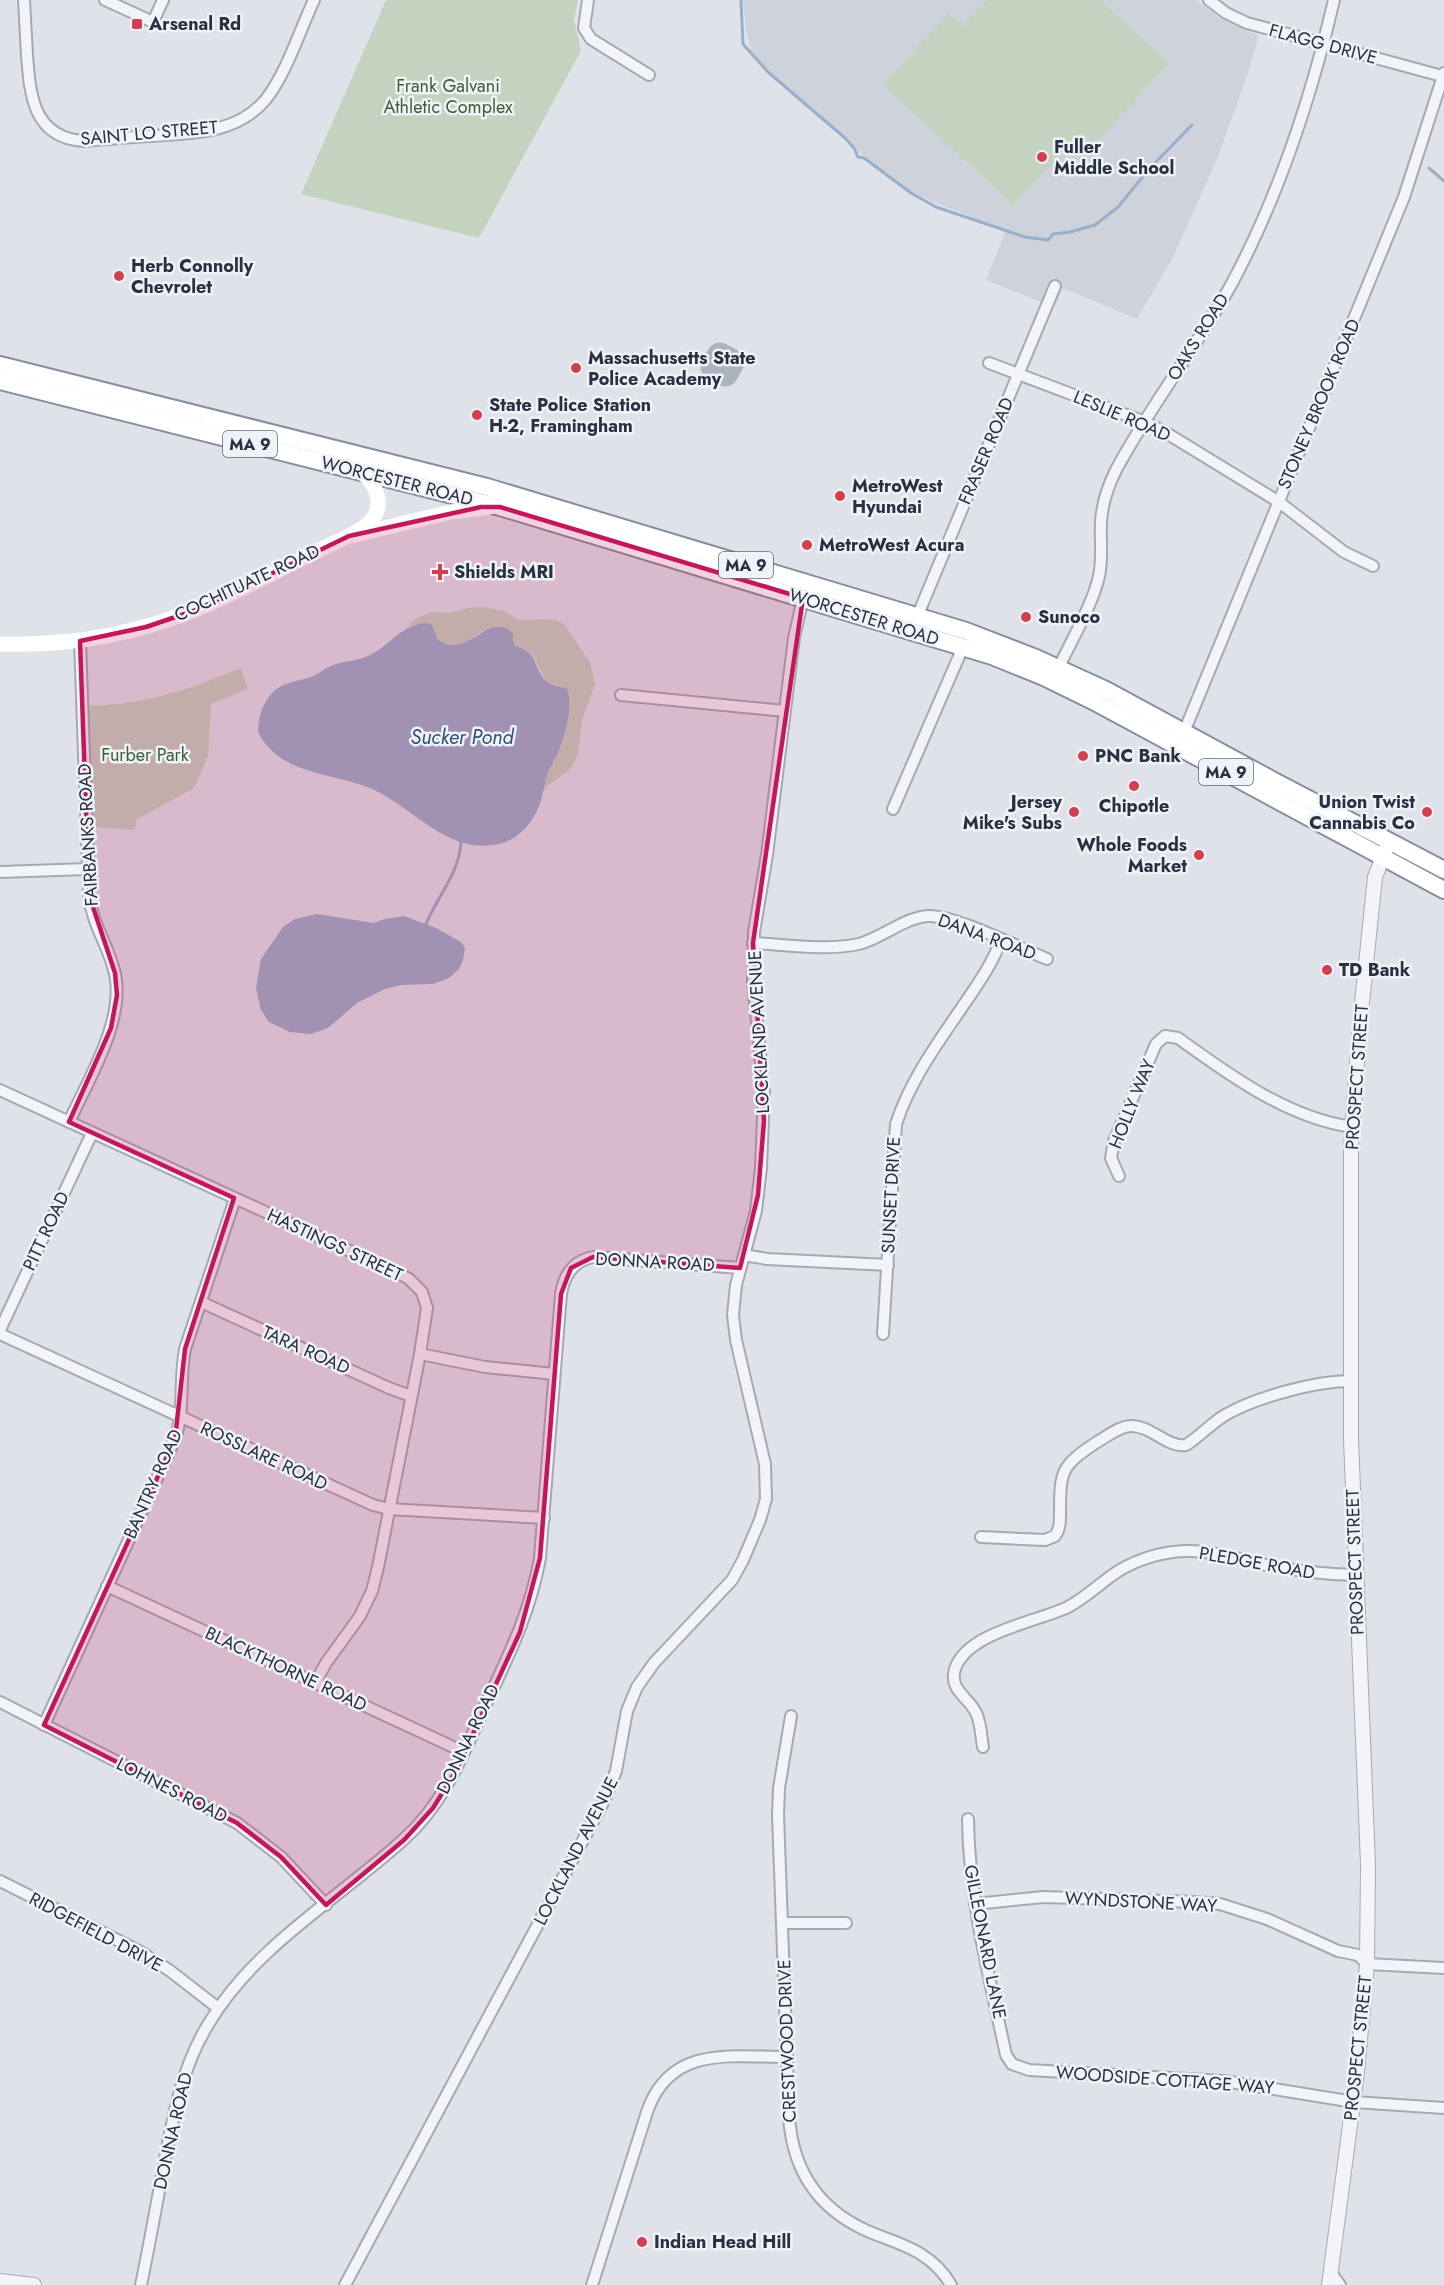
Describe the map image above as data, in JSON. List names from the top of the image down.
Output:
{
  "streets": {
    "highway": ["MA 9", "WORCESTER ROAD"],
    "main road": ["COCHITUATE ROAD"],
    "street": [
      "FLAGG DRIVE",
      "SAINT LO STREET",
      "OAKS ROAD",
      "STONEY BROOK ROAD",
      "LESLIE ROAD",
      "FRASER ROAD",
      "FAIRBANKS ROAD",
      "DANA ROAD",
      "LOCKLAND AVENUE",
      "PROSPECT STREET",
      "HOLLY WAY",
      "SUNSET DRIVE",
      "PITT ROAD",
      "HASTINGS STREET",
      "DONNA ROAD",
      "TARA ROAD",
      "ROSSLARE ROAD",
      "BANTRY ROAD",
      "PLEDGE ROAD",
      "BLACKTHORNE ROAD",
      "LOHNES ROAD",
      "WYNDSTONE WAY",
      "RIDGEFIELD DRIVE",
      "GILLEONARD LANE",
      "CRESTWOOD DRIVE",
      "WOODSIDE COTTAGE WAY"
    ]
  },
  "crossings": [
    ["FLAGG DRIVE", "OAKS ROAD"],
    ["FLAGG DRIVE", "STONEY BROOK ROAD"],
    ["OAKS ROAD", "LESLIE ROAD"],
    ["OAKS ROAD", "WORCESTER ROAD"],
    ["STONEY BROOK ROAD", "LESLIE ROAD"],
    ["STONEY BROOK ROAD", "WORCESTER ROAD"],
    ["LESLIE ROAD", "FRASER ROAD"],
    ["FRASER ROAD", "WORCESTER ROAD"],
    ["WORCESTER ROAD", "COCHITUATE ROAD"],
    ["WORCESTER ROAD", "LOCKLAND AVENUE"],
    ["WORCESTER ROAD", "PROSPECT STREET"],
    ["COCHITUATE ROAD", "FAIRBANKS ROAD"],
    ["FAIRBANKS ROAD", "HASTINGS STREET"],
    ["DANA ROAD", "LOCKLAND AVENUE"],
    ["DANA ROAD", "SUNSET DRIVE"],
    ["LOCKLAND AVENUE", "DONNA ROAD"],
    ["PROSPECT STREET", "HOLLY WAY"],
    ["PROSPECT STREET", "PLEDGE ROAD"],
    ["PROSPECT STREET", "WYNDSTONE WAY"],
    ["PROSPECT STREET", "WOODSIDE COTTAGE WAY"],
    ["PITT ROAD", "HASTINGS STREET"],
    ["PITT ROAD", "ROSSLARE ROAD"],
    ["HASTINGS STREET", "TARA ROAD"],
    ["HASTINGS STREET", "ROSSLARE ROAD"],
    ["HASTINGS STREET", "BANTRY ROAD"],
    ["HASTINGS STREET", "BLACKTHORNE ROAD"],
    ["DONNA ROAD", "ROSSLARE ROAD"],
    ["DONNA ROAD", "BLACKTHORNE ROAD"],
    ["DONNA ROAD", "LOHNES ROAD"],
    ["DONNA ROAD", "RIDGEFIELD DRIVE"],
    ["TARA ROAD", "BANTRY ROAD"],
    ["ROSSLARE ROAD", "BANTRY ROAD"],
    ["BANTRY ROAD", "BLACKTHORNE ROAD"],
    ["BANTRY ROAD", "LOHNES ROAD"],
    ["WYNDSTONE WAY", "GILLEONARD LANE"],
    ["GILLEONARD LANE", "WOODSIDE COTTAGE WAY"]
  ],
  "water": ["Sucker Pond"],
  "parks": ["Frank Galvani Athletic Complex", "Furber Park"],
  "places": {
    "transit": ["Arsenal Rd"],
    "other": [
      "Fuller Middle School",
      "Herb Connolly Chevrolet",
      "Massachusetts State Police Academy",
      "State Police Station H-2, Framingham",
      "MetroWest Hyundai",
      "MetroWest Acura",
      "Sunoco",
      "PNC Bank",
      "Chipotle",
      "Jersey Mike's Subs",
      "Union Twist Cannabis Co",
      "Whole Foods Market",
      "TD Bank",
      "Indian Head Hill"
    ],
    "health": ["Shields MRI"]
  }
}
